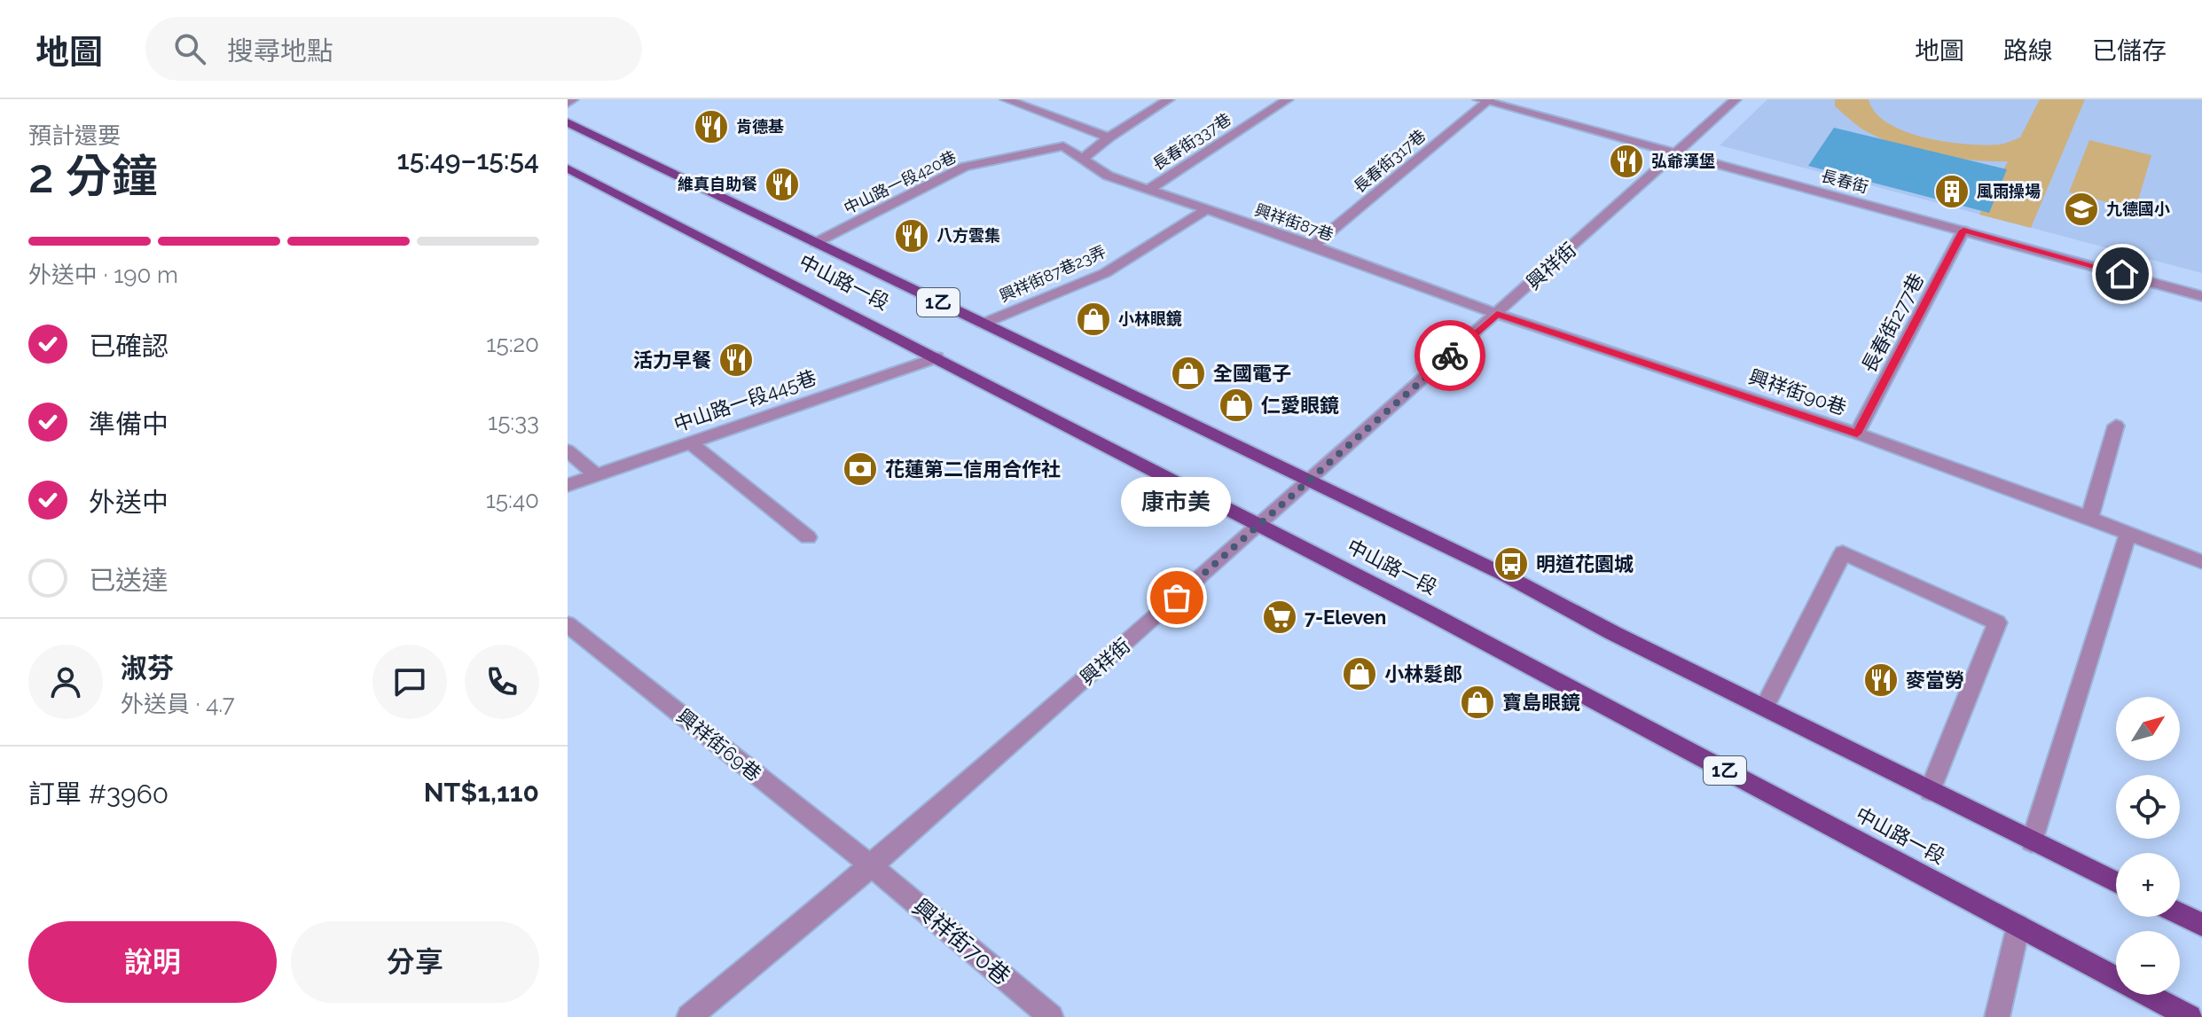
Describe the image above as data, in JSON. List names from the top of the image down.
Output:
{
  "streets": {
    "main road": ["中山路一段", "1乙"],
    "street": [
      "長春街337巷",
      "長春街317巷",
      "長春街",
      "中山路一段420巷",
      "興祥街87巷",
      "興祥街",
      "興祥街87巷23弄",
      "長春街277巷",
      "興祥街90巷",
      "中山路一段445巷",
      "興祥街69巷",
      "興祥街70巷"
    ]
  },
  "crossings": [
    ["長春街337巷", "興祥街87巷"],
    ["長春街317巷", "長春街"],
    ["長春街317巷", "興祥街87巷"],
    ["長春街", "興祥街"],
    ["長春街", "長春街277巷"],
    ["中山路一段420巷", "興祥街87巷"],
    ["中山路一段420巷", "中山路一段"],
    ["興祥街87巷", "興祥街"],
    ["興祥街87巷", "興祥街87巷23弄"],
    ["興祥街87巷", "興祥街90巷"],
    ["興祥街", "中山路一段"],
    ["興祥街", "興祥街90巷"],
    ["興祥街", "興祥街69巷"],
    ["興祥街", "興祥街70巷"],
    ["興祥街87巷23弄", "中山路一段"],
    ["中山路一段", "中山路一段445巷"],
    ["長春街277巷", "興祥街90巷"],
    ["興祥街69巷", "興祥街70巷"]
  ],
  "places": {
    "restaurant": [
      "肯德基",
      "弘爺漢堡",
      "維真自助餐",
      "八方雲集",
      "活力早餐",
      "麥當勞"
    ],
    "building": ["風雨操場"],
    "school or university": ["九德國小"],
    "shop": [
      "小林眼鏡",
      "全國電子",
      "仁愛眼鏡",
      "小林髮郎",
      "寶島眼鏡"
    ],
    "bank": ["花蓮第二信用合作社"],
    "bus stop": ["明道花園城"],
    "other": ["康市美"],
    "supermarket": ["7-Eleven"]
  },
  "north": "top right",
  "page": {
    "header": "地圖",
    "search": "搜尋地點",
    "nav": ["地圖", "路線", "已儲存"],
    "heading": ["2 分鐘", "預計還要", "15:49–15:54"],
    "panel": [
      "淑芬",
      "外送員 · 4.7",
      "訂單 #3960",
      "NT$1,110"
    ],
    "bar": "外送中 · 190 m",
    "list": [
      ["已確認", "15:20"],
      ["準備中", "15:33"],
      ["外送中", "15:40"],
      "已送達"
    ],
    "bubble": "康市美",
    "map_buttons": ["+", "−"],
    "buttons": ["說明", "分享"]
  }
}
